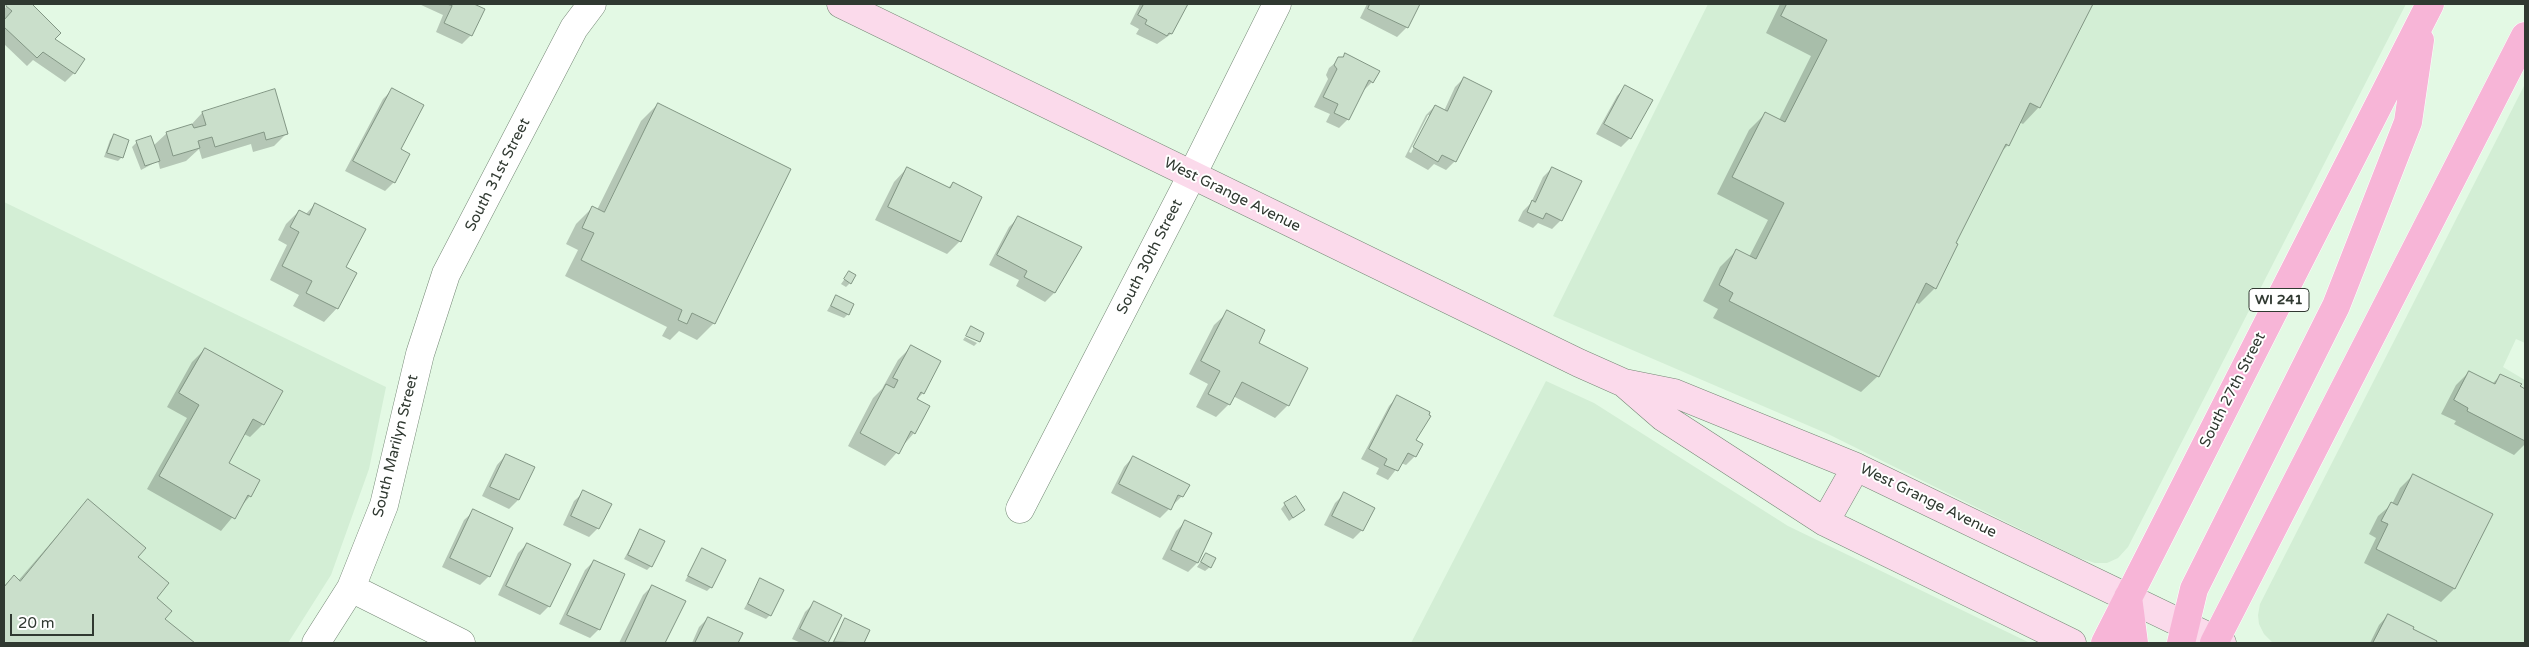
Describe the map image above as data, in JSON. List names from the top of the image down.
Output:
{
  "streets": {
    "main road": ["WI 241", "South 27th Street"],
    "street": [
      "South 31st Street",
      "West Grange Avenue",
      "South 30th Street",
      "South Marilyn Street"
    ]
  },
  "crossings": [
    ["South 31st Street", "South Marilyn Street"],
    ["West Grange Avenue", "South 30th Street"],
    ["West Grange Avenue", "South 27th Street"]
  ],
  "scale_bar": "20 m"
}
